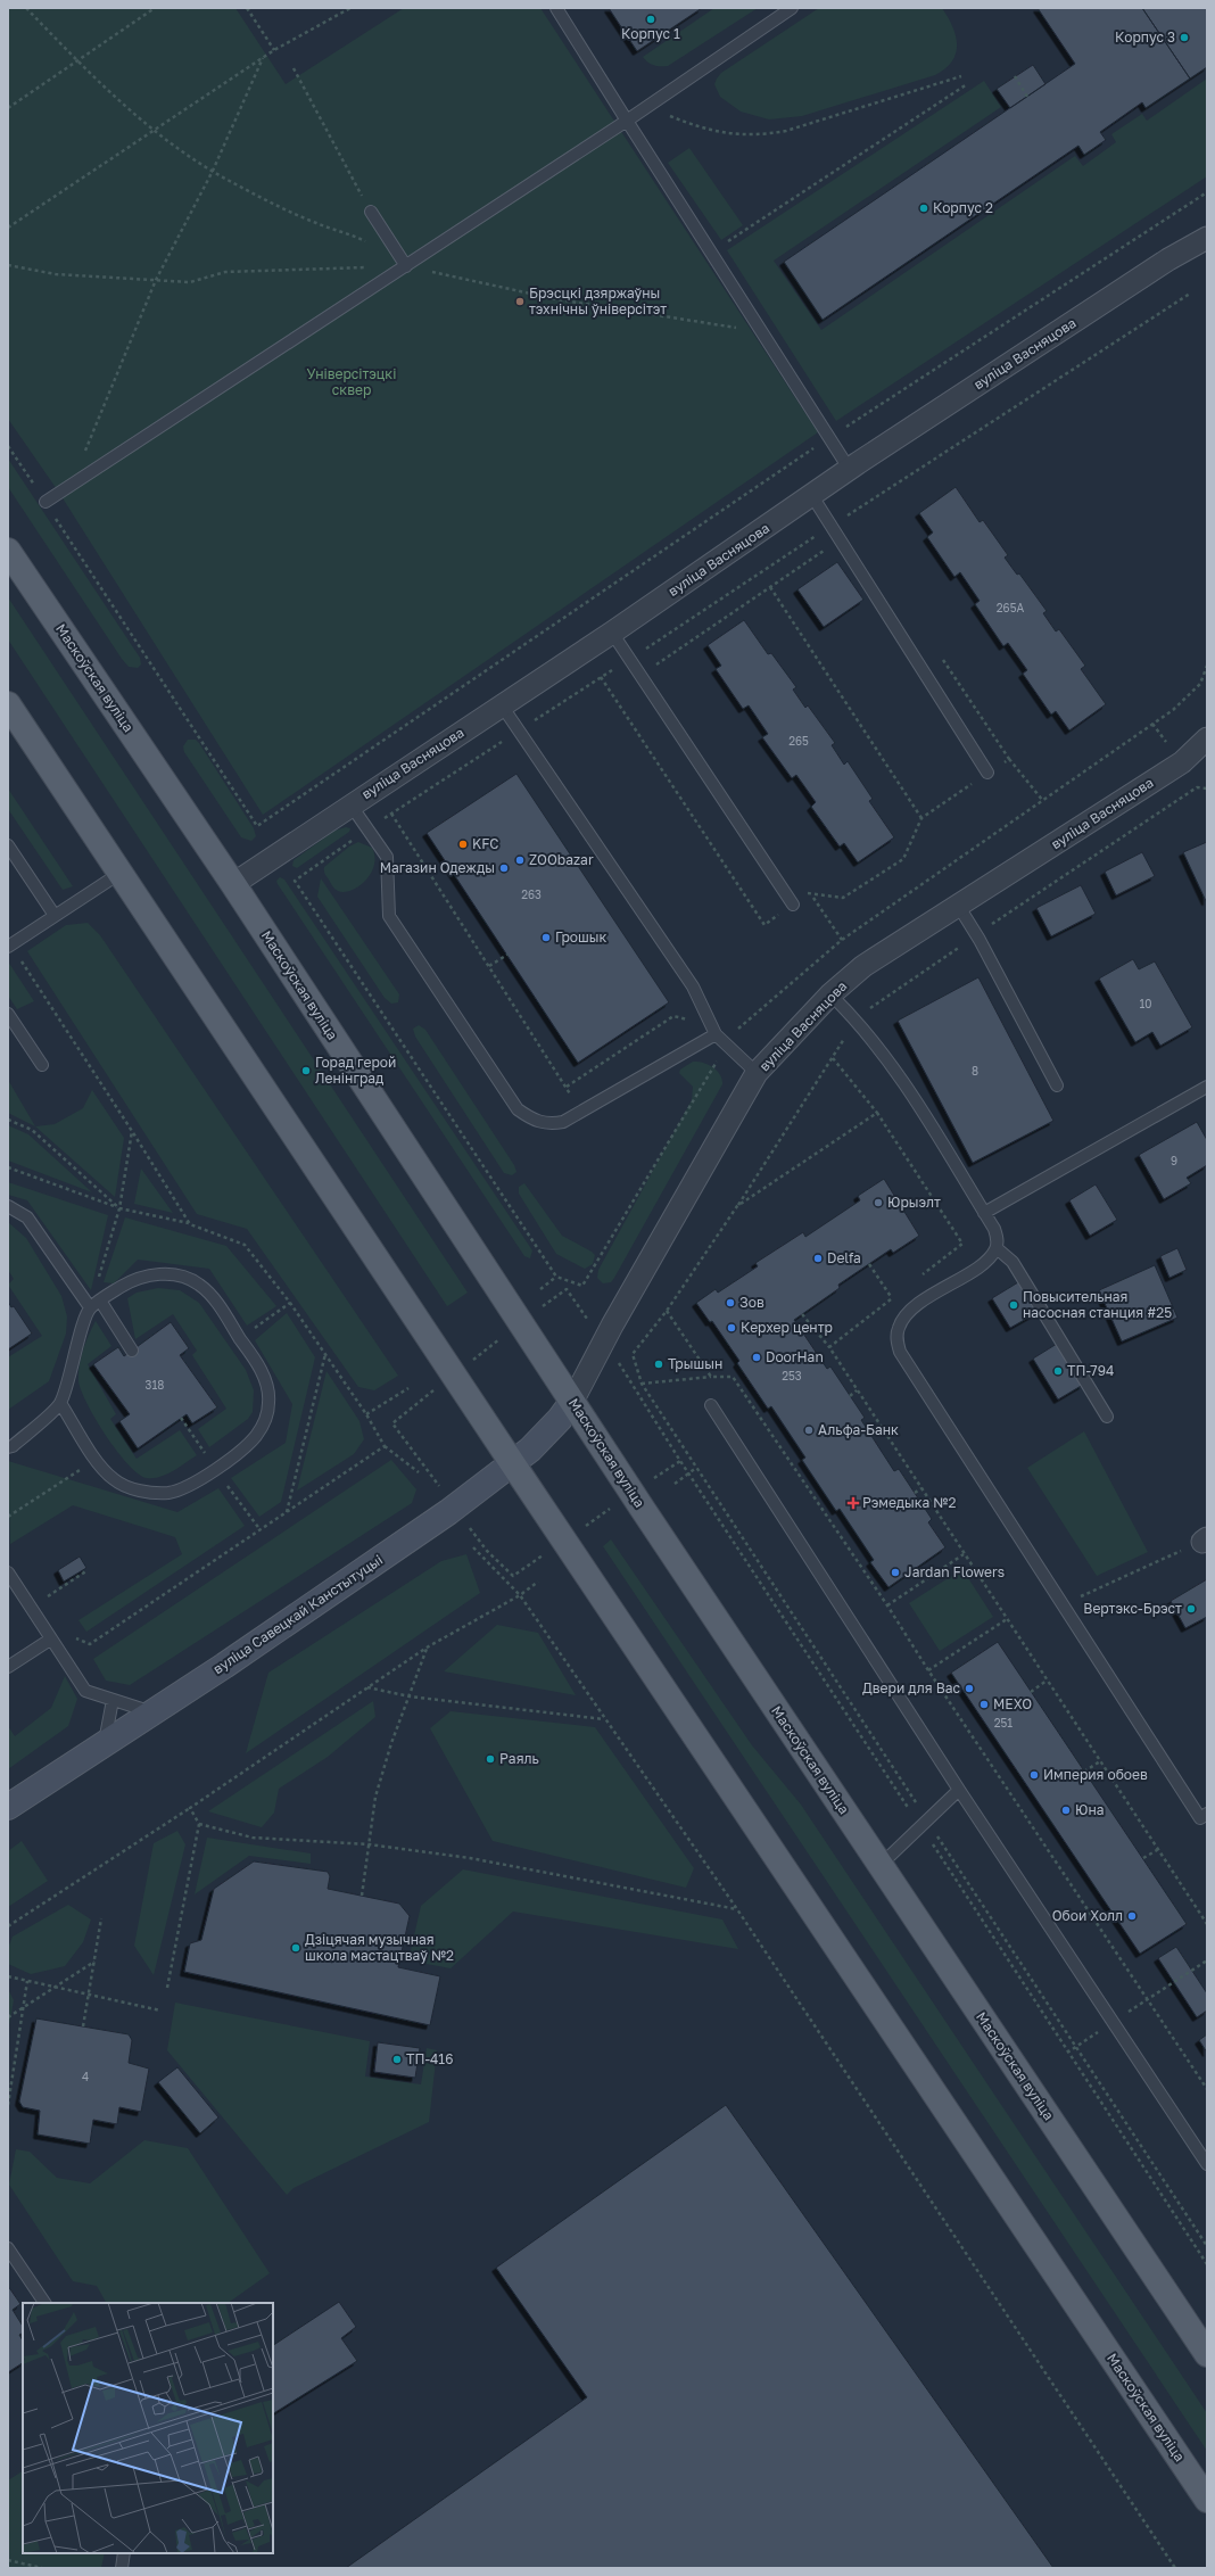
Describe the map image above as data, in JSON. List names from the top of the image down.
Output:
{
  "streets": {
    "main road": ["Маскоўская вуліца", "вуліца Савецкай Канстытуцыі"],
    "street": ["вуліца Васняцова"]
  },
  "crossings": [
    ["вуліца Васняцова", "Маскоўская вуліца"],
    ["вуліца Васняцова", "вуліца Савецкай Канстытуцыі"],
    ["Маскоўская вуліца", "вуліца Савецкай Канстытуцыі"]
  ],
  "parks": ["Універсітэцкі сквер"],
  "places": {
    "other": [
      "Корпус 1",
      "Корпус 3",
      "Корпус 2",
      "Брэсцкі дзяржаўны тэхнічны ўніверсітэт",
      "KFC",
      "ZOObazar",
      "Магазин Одежды",
      "Грошык",
      "Горад герой Ленінград",
      "Юрыэлт",
      "Delfa",
      "Зов",
      "Повысительная насосная станция #25",
      "Керхер центр",
      "DoorHan",
      "Трышын",
      "ТП-794",
      "Альфа-Банк",
      "Jardan Flowers",
      "Вертэкс-Брэст",
      "Двери для Вас",
      "MEXO",
      "Раяль",
      "Империя обоев",
      "Юна",
      "Обои Холл",
      "Дзіцячая музычная школа мастацтваў №2",
      "ТП-416"
    ],
    "health": ["Рэмедыка №2"]
  },
  "house_numbers": [
    "265А",
    "265",
    "263",
    "10",
    "8",
    "9",
    "253",
    "318",
    "251",
    "4"
  ]
}
